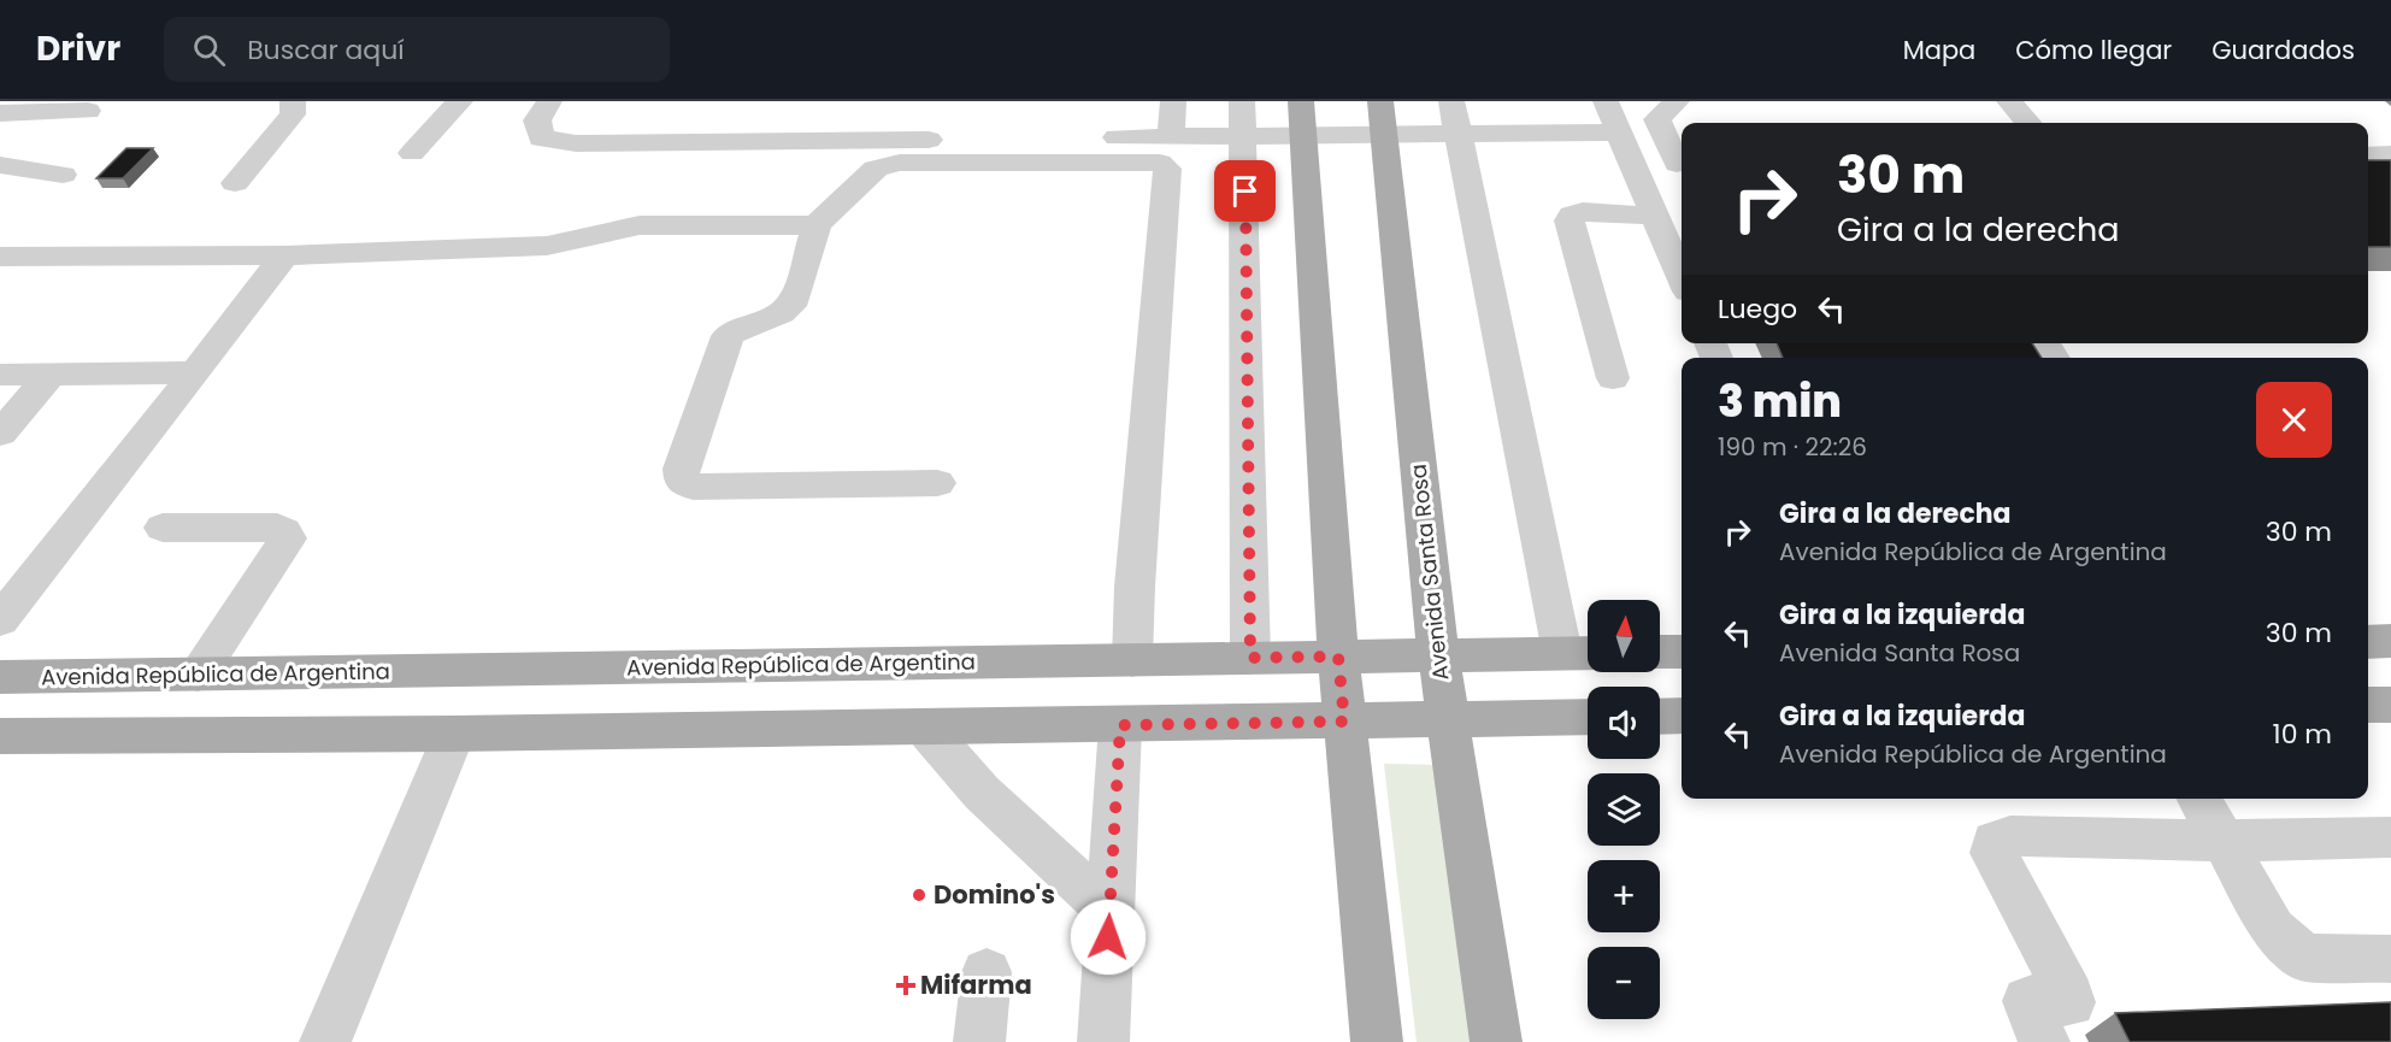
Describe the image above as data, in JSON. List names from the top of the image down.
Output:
{
  "streets": {
    "main road": ["Avenida Santa Rosa", "Avenida República de Argentina"]
  },
  "crossings": [
    ["Avenida Santa Rosa", "Avenida República de Argentina"]
  ],
  "places": {
    "other": ["Domino's"],
    "health": ["Mifarma"]
  },
  "north": "top",
  "page": {
    "header": "Drivr",
    "search": "Buscar aquí",
    "nav": ["Mapa", "Cómo llegar", "Guardados"],
    "turn": ["30 m", "Gira a la derecha"],
    "then": "Luego",
    "heading": ["3 min", "190 m · 22:26"],
    "list": [
      {
        "name": "Gira a la derecha",
        "note": "Avenida República de Argentina",
        "value": "30 m"
      },
      {
        "name": "Gira a la izquierda",
        "note": "Avenida Santa Rosa",
        "value": "30 m"
      },
      {
        "name": "Gira a la izquierda",
        "note": "Avenida República de Argentina",
        "value": "10 m"
      }
    ],
    "map_buttons": ["+", "−"]
  }
}
